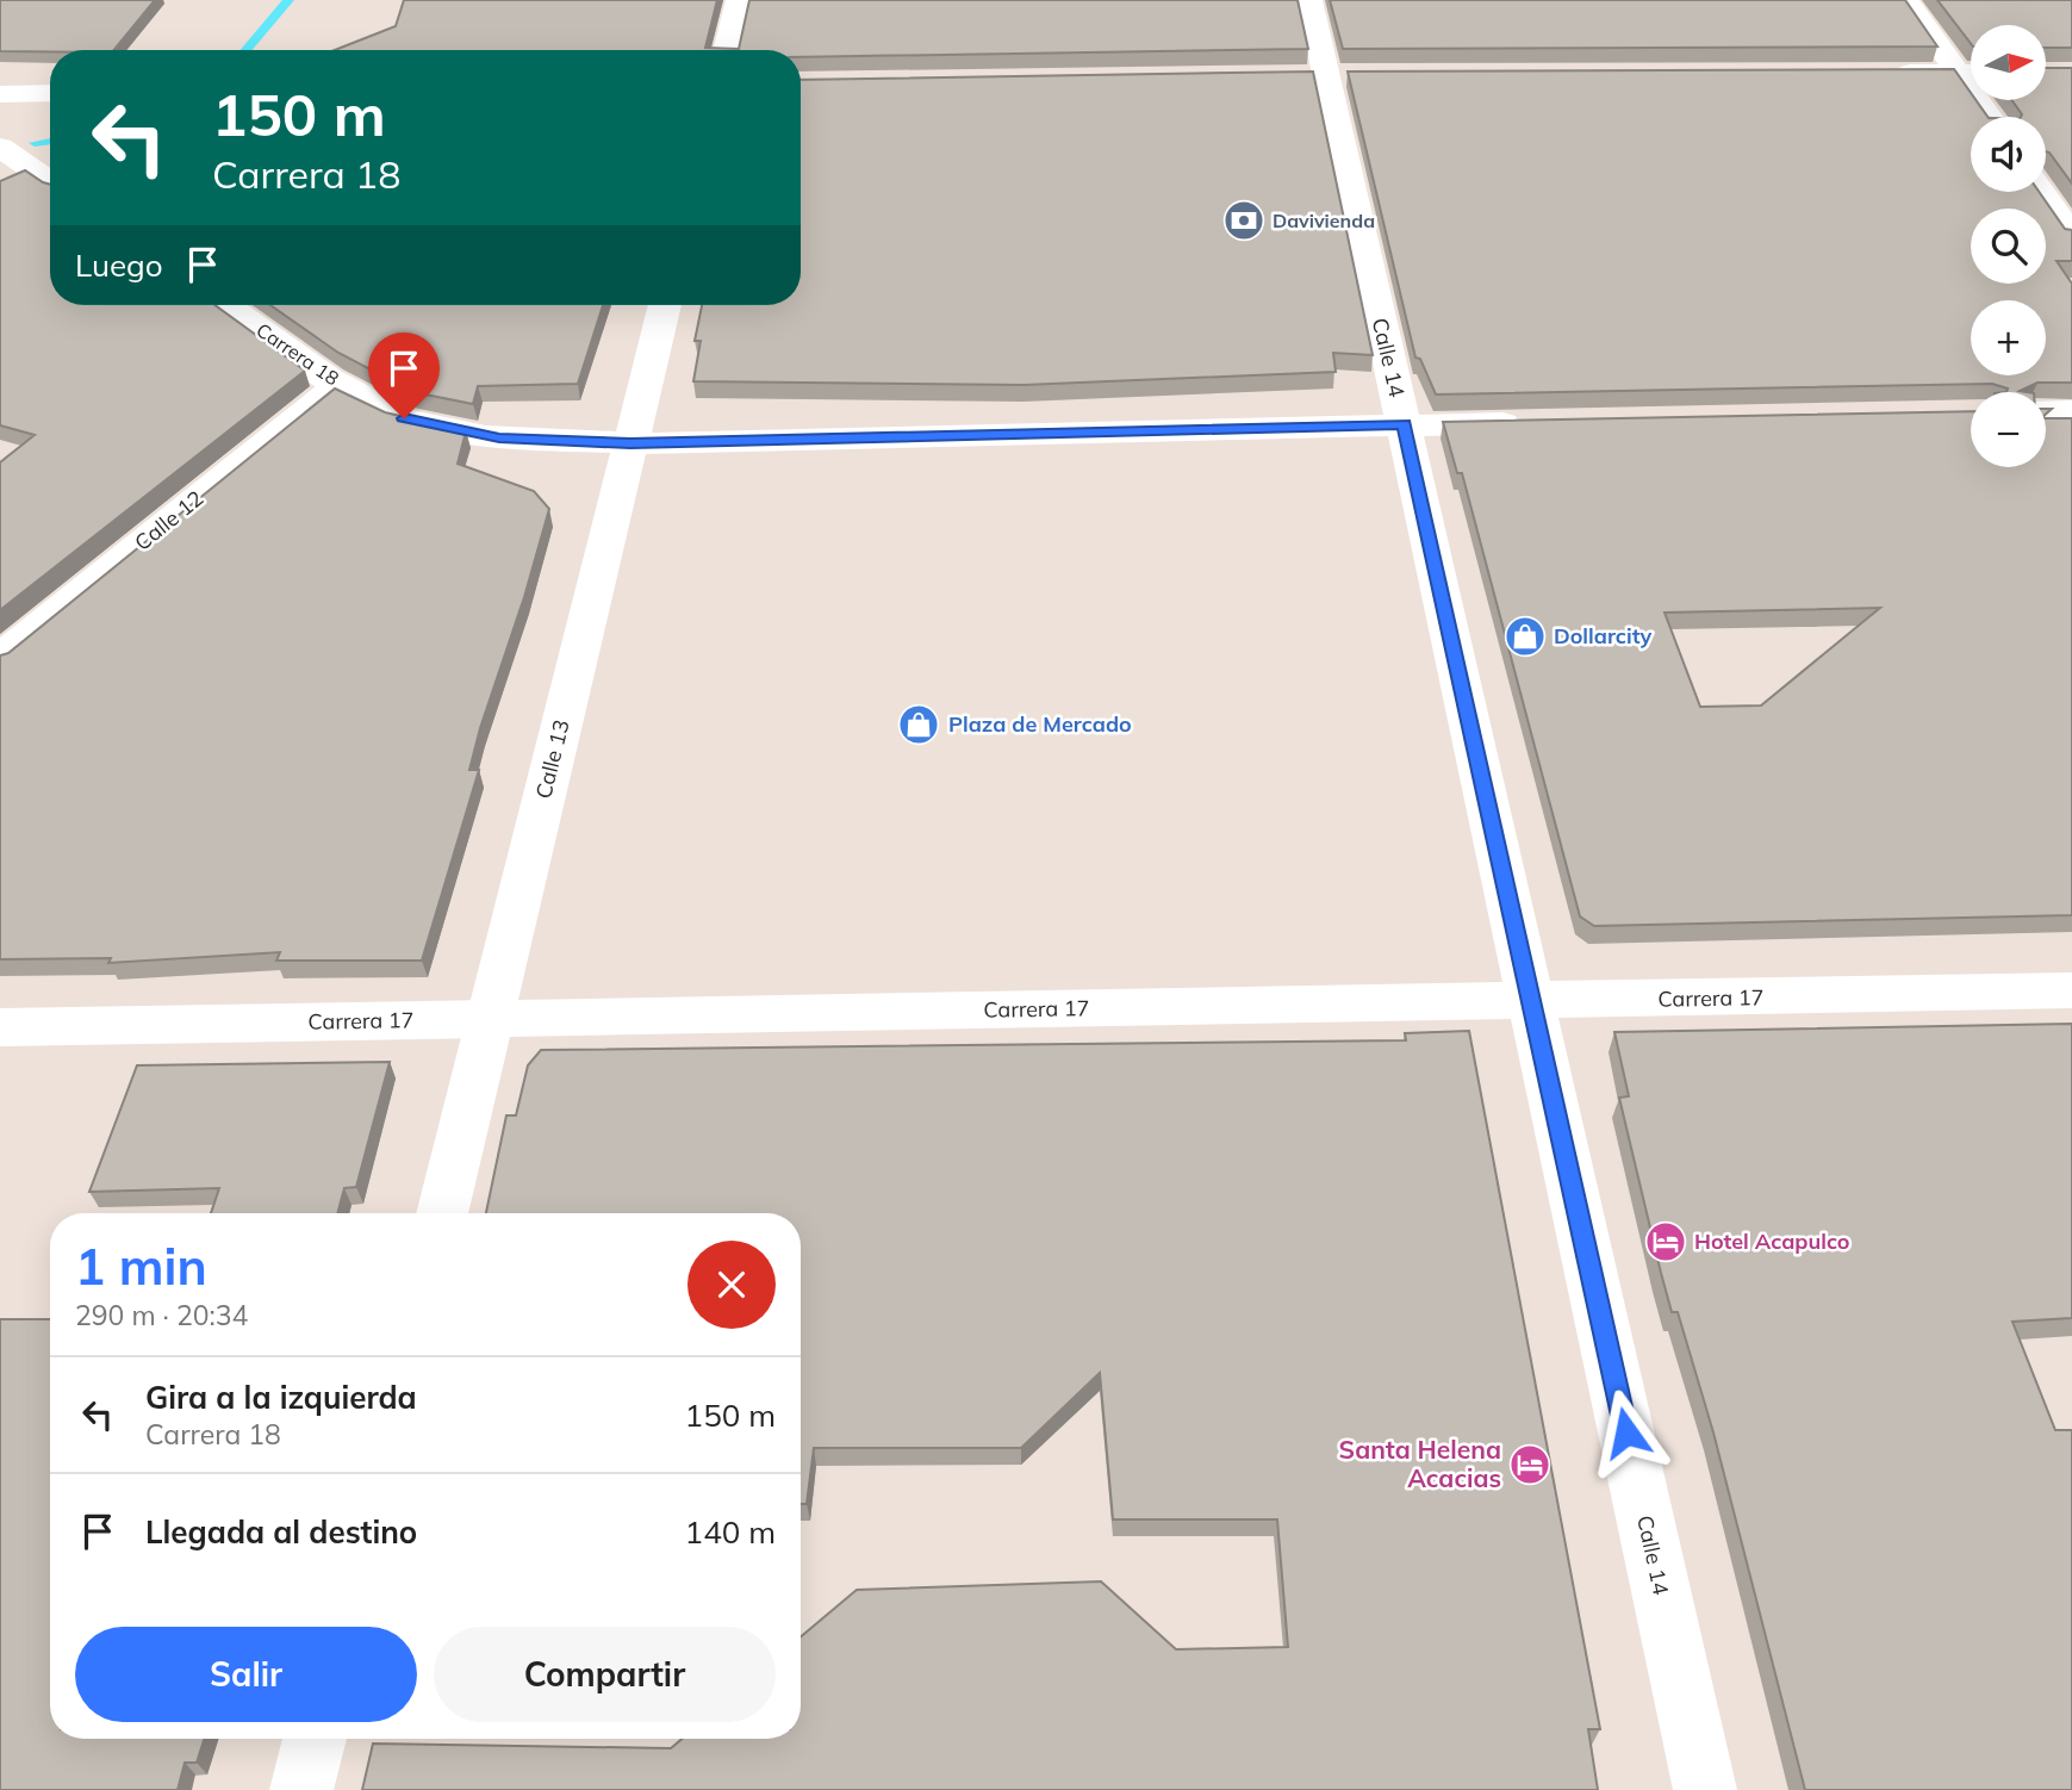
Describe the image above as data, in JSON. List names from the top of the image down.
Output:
{
  "streets": {
    "street": [
      "Carrera 18",
      "Calle 14",
      "Calle 12",
      "Calle 13",
      "Carrera 17"
    ]
  },
  "crossings": [
    ["Carrera 18", "Calle 14"],
    ["Carrera 18", "Calle 12"],
    ["Carrera 18", "Calle 13"],
    ["Calle 14", "Carrera 17"],
    ["Calle 13", "Carrera 17"]
  ],
  "places": {
    "bank": ["Davivienda"],
    "shop": ["Dollarcity", "Plaza de Mercado"],
    "hotel": ["Hotel Acapulco", "Santa Helena Acacias"]
  },
  "north": "right",
  "page": {
    "map_buttons": ["+", "−"],
    "turn": ["150 m", "Carrera 18"],
    "then": "Luego",
    "heading": ["1 min", "290 m · 20:34"],
    "list": [
      {
        "name": "Gira a la izquierda",
        "note": "Carrera 18",
        "value": "150 m"
      },
      {
        "name": "Llegada al destino",
        "value": "140 m"
      }
    ],
    "buttons": ["Salir", "Compartir"]
  }
}
